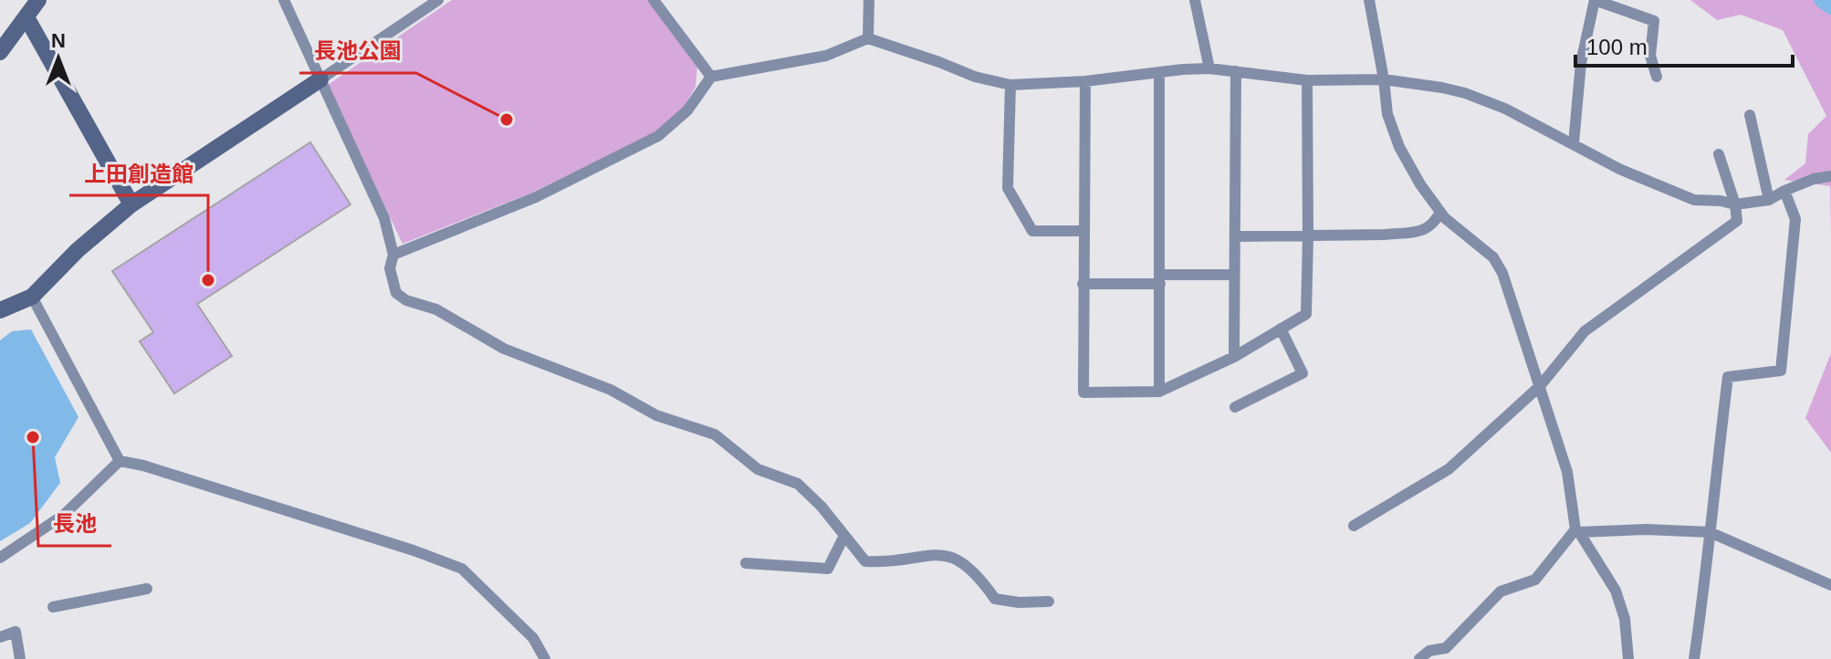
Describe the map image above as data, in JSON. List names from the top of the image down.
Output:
{
  "places": ["長池公園", "上田創造館", "長池"],
  "scale_bar": "100 m",
  "north": "top"
}
